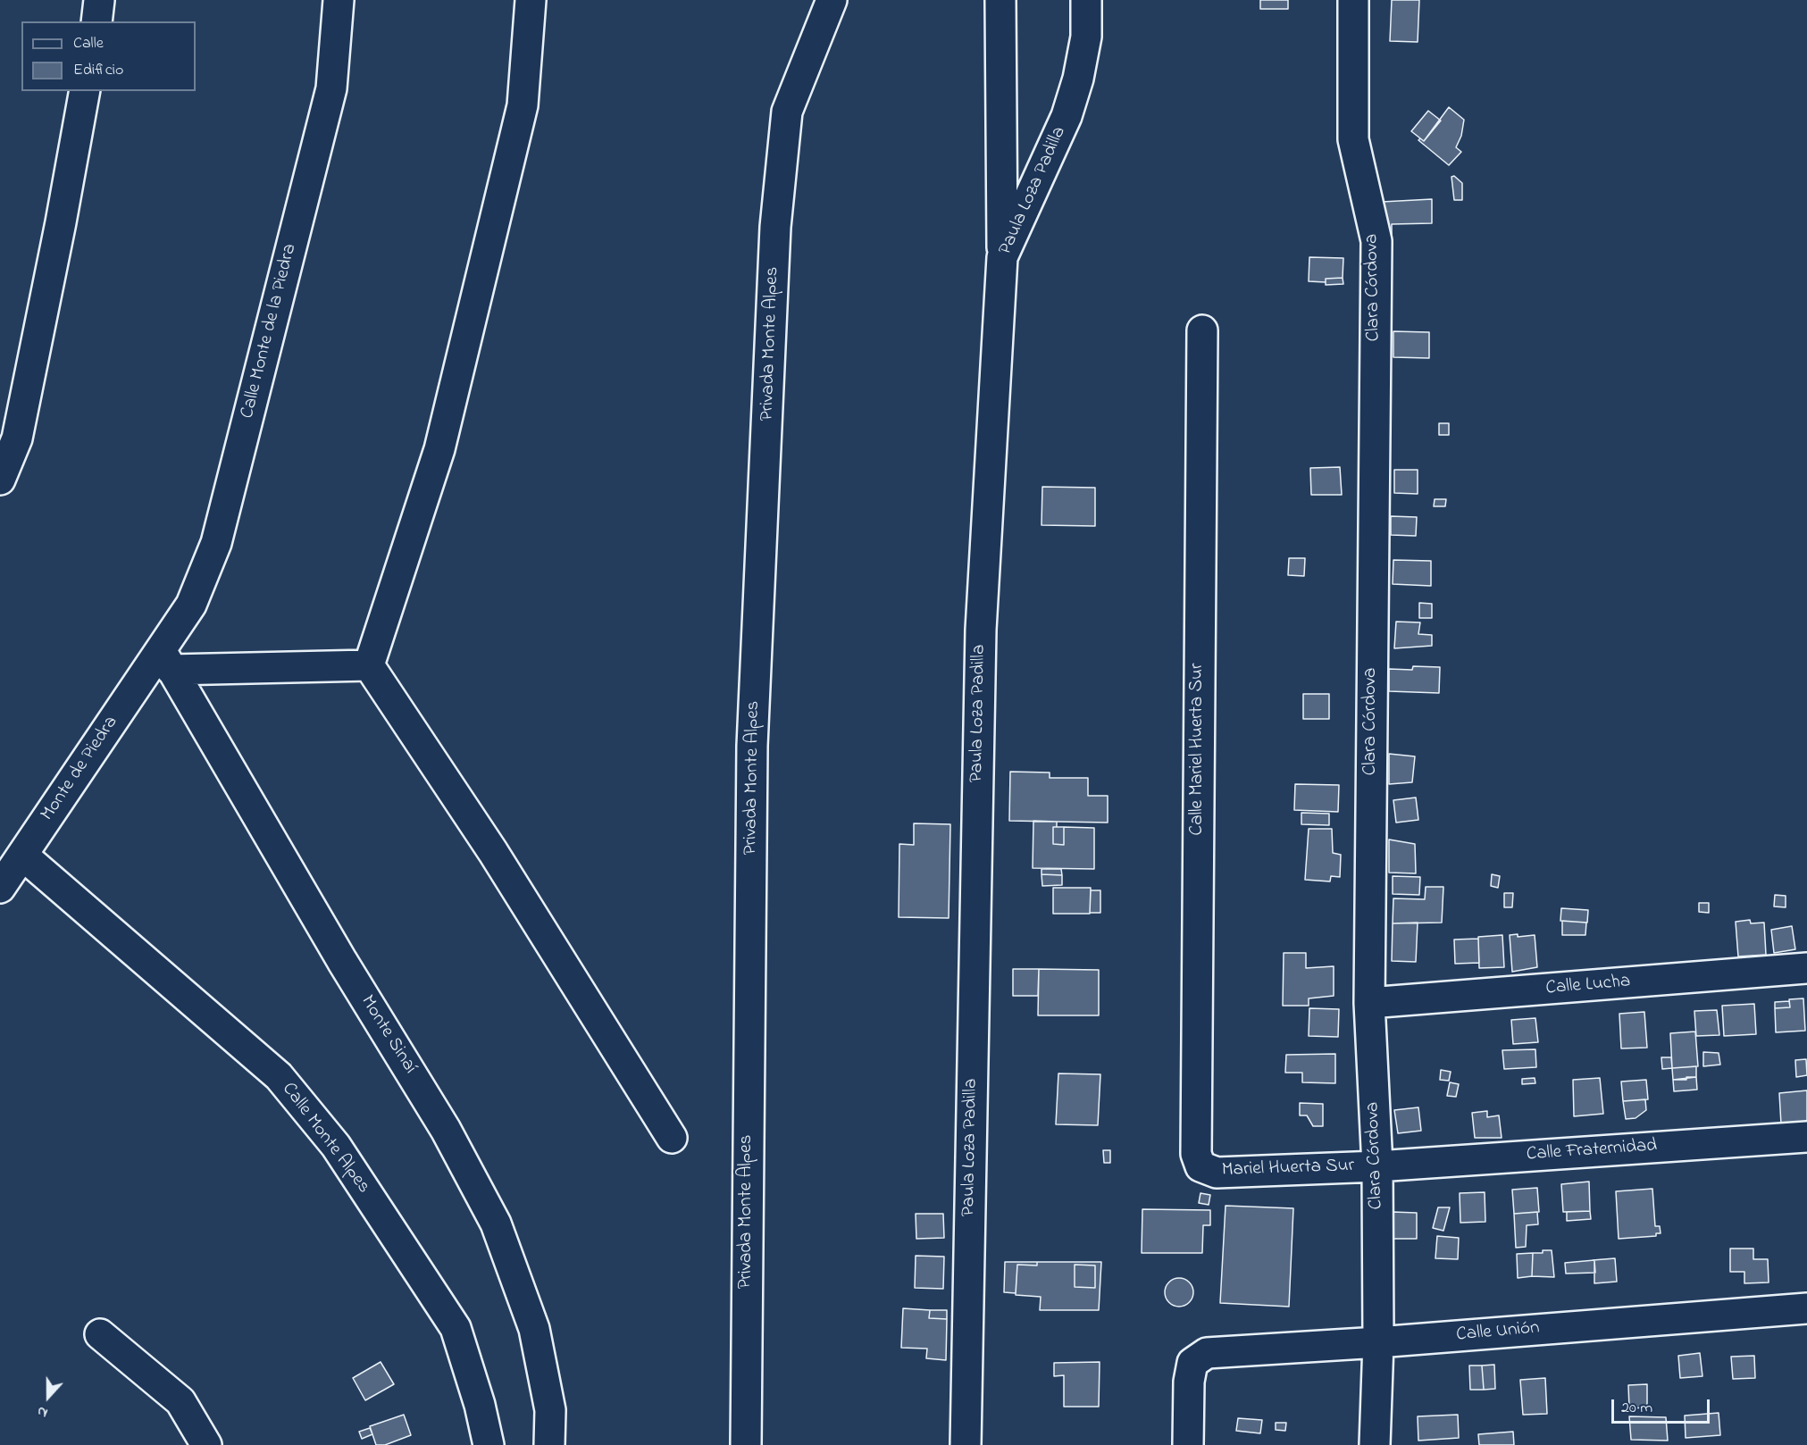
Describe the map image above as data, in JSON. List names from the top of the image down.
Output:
{
  "streets": {
    "street": [
      "Paula Loza Padilla",
      "Clara Córdova",
      "Calle Monte de la Piedra",
      "Privada Monte Alpes",
      "Calle Mariel Huerta Sur",
      "Monte de Piedra",
      "Calle Lucha",
      "Monte Sinaí",
      "Calle Monte Alpes",
      "Calle Fraternidad",
      "Mariel Huerta Sur",
      "Calle Unión"
    ]
  },
  "crossings": [
    ["Clara Córdova", "Calle Lucha"],
    ["Clara Córdova", "Calle Fraternidad"],
    ["Clara Córdova", "Mariel Huerta Sur"],
    ["Clara Córdova", "Calle Unión"],
    ["Calle Monte de la Piedra", "Monte de Piedra"],
    ["Calle Monte de la Piedra", "Monte Sinaí"],
    ["Calle Mariel Huerta Sur", "Mariel Huerta Sur"],
    ["Monte de Piedra", "Monte Sinaí"],
    ["Monte de Piedra", "Calle Monte Alpes"],
    ["Calle Fraternidad", "Mariel Huerta Sur"]
  ],
  "legend": ["Calle", "Edificio"],
  "scale_bar": "20 m",
  "north": "bottom"
}
